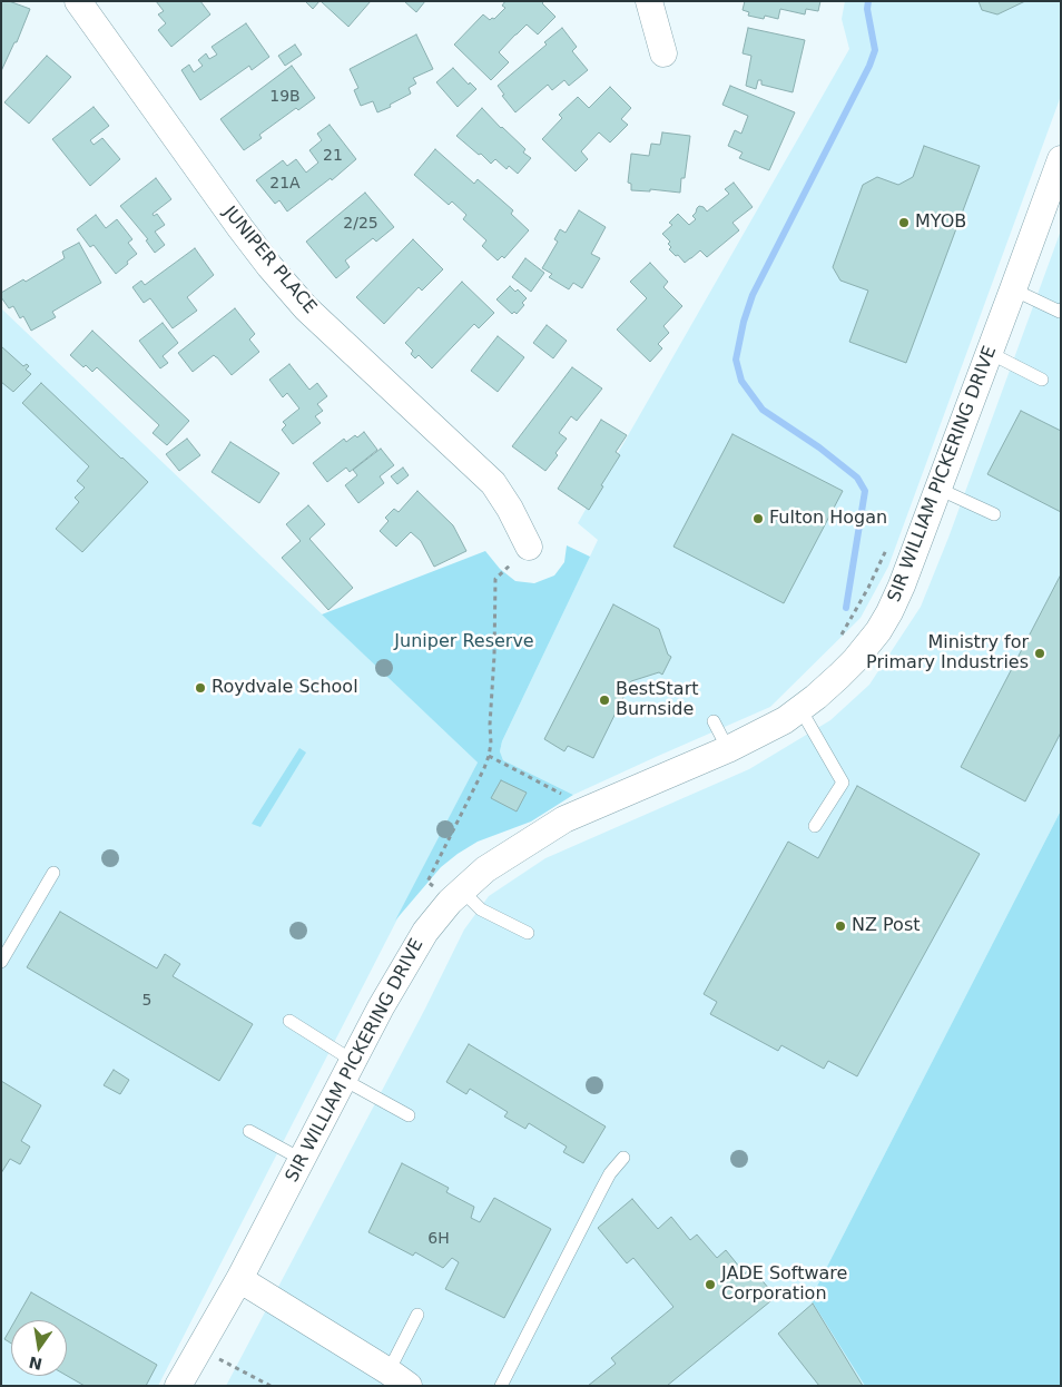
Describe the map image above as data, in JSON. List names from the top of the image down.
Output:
{
  "streets": {
    "street": ["JUNIPER PLACE", "SIR WILLIAM PICKERING DRIVE"]
  },
  "parks": ["Juniper Reserve"],
  "places": [
    "MYOB",
    "Fulton Hogan",
    "Ministry for Primary Industries",
    "Roydvale School",
    "BestStart Burnside",
    "NZ Post",
    "JADE Software Corporation"
  ],
  "house_numbers": [
    "19B",
    "21",
    "21A",
    "2/25",
    "5",
    "6H"
  ],
  "north": "bottom"
}
